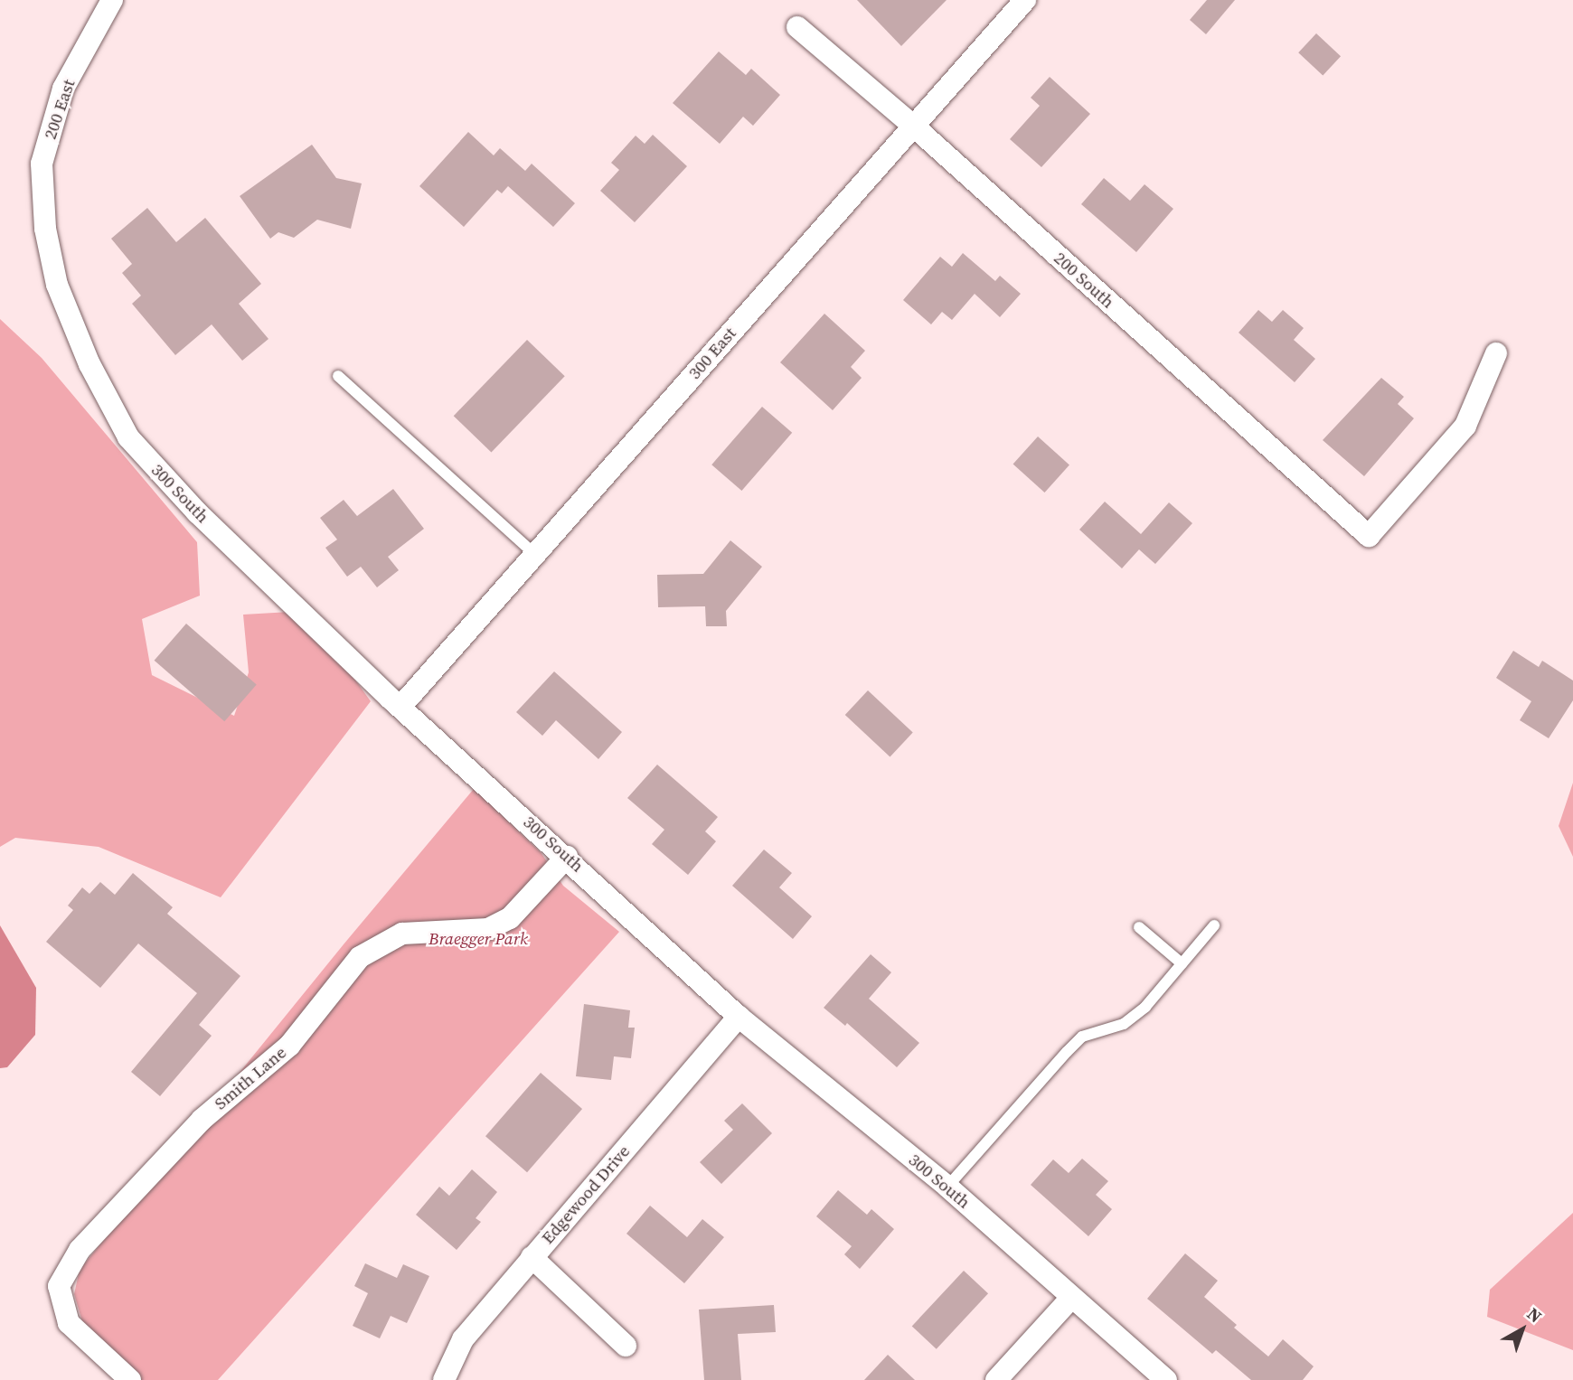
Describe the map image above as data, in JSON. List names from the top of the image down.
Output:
{
  "streets": {
    "street": [
      "200 East",
      "200 South",
      "300 East",
      "300 South",
      "Smith Lane",
      "Edgewood Drive"
    ]
  },
  "crossings": [
    ["200 East", "300 South"],
    ["200 South", "300 East"],
    ["300 East", "300 South"],
    ["300 South", "Smith Lane"],
    ["300 South", "Edgewood Drive"]
  ],
  "parks": ["Braegger Park"],
  "north": "top right"
}
